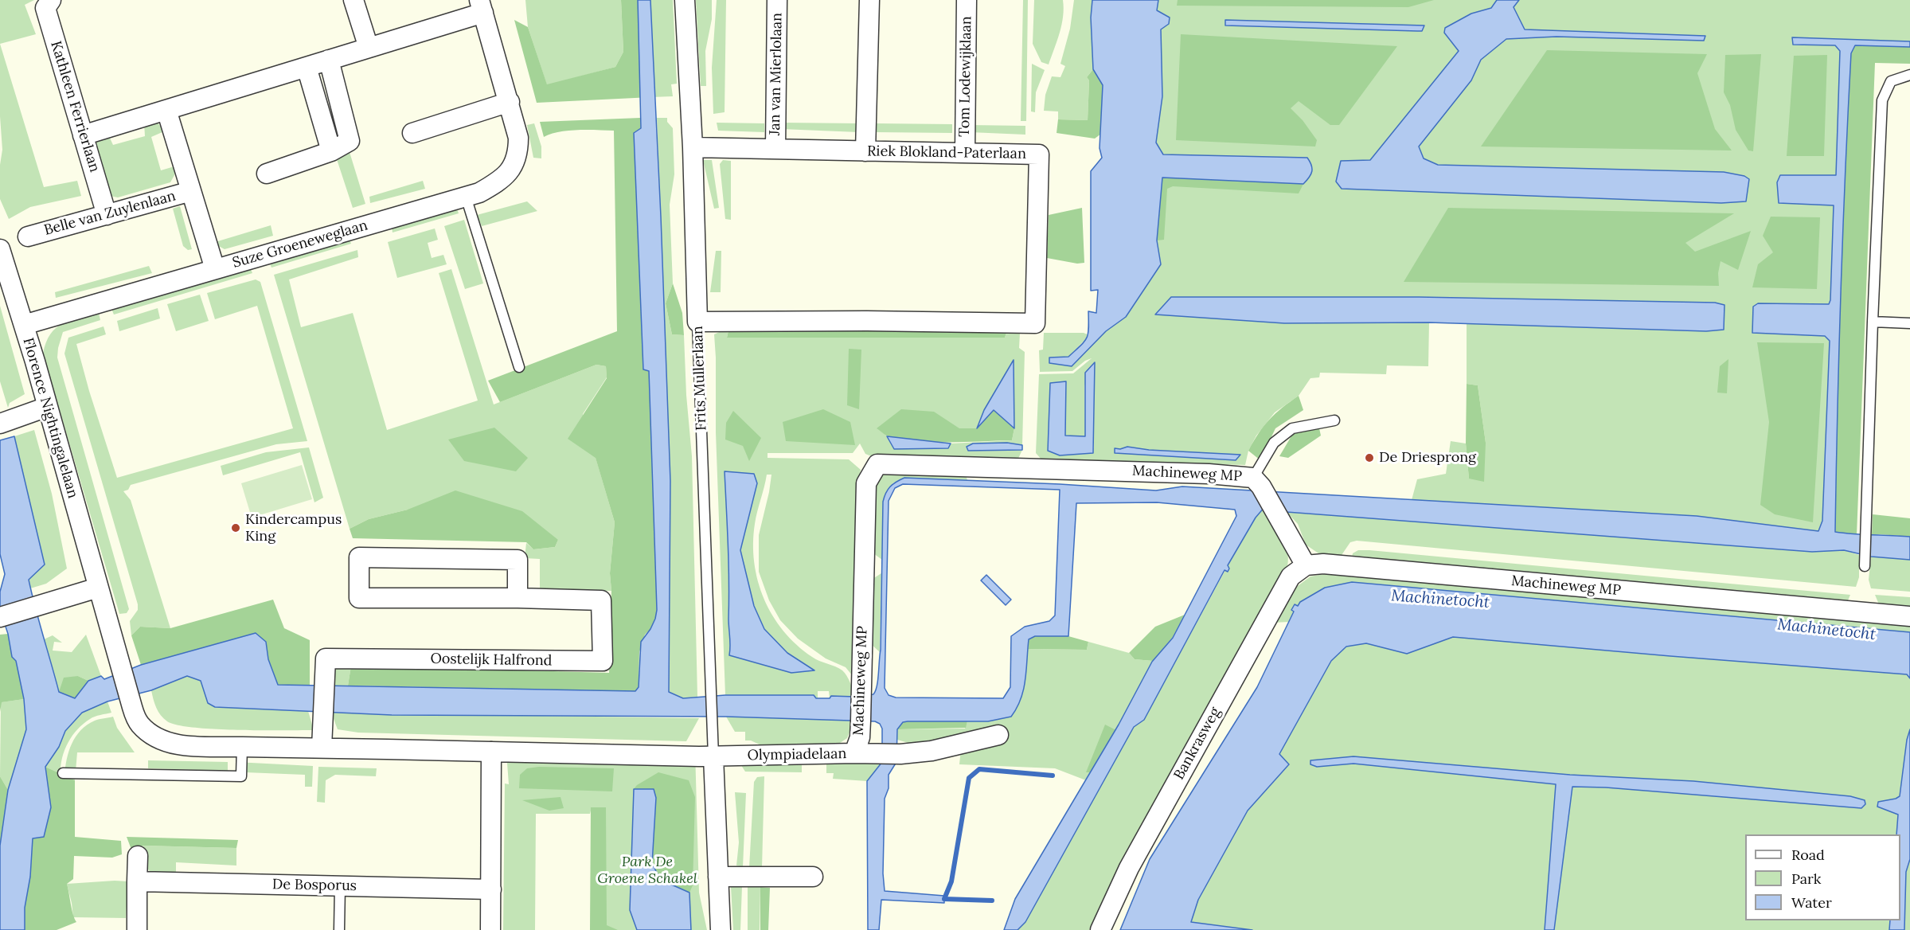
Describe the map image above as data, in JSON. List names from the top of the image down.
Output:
{
  "streets": {
    "street": [
      "Jan van Mierlolaan",
      "Tom Lodewijklaan",
      "Kathleen Ferrierlaan",
      "Riek Blokland-Paterlaan",
      "Belle van Zuylenlaan",
      "Suze Groeneweglaan",
      "Frits Mullerlaan",
      "Florence Nightingalelaan",
      "Machineweg MP",
      "Oostelijk Halfrond",
      "Bankrasweg",
      "Olympiadelaan",
      "De Bosporus"
    ]
  },
  "crossings": [
    ["Jan van Mierlolaan", "Riek Blokland-Paterlaan"],
    ["Tom Lodewijklaan", "Riek Blokland-Paterlaan"],
    ["Kathleen Ferrierlaan", "Belle van Zuylenlaan"],
    ["Riek Blokland-Paterlaan", "Frits Mullerlaan"],
    ["Belle van Zuylenlaan", "Suze Groeneweglaan"],
    ["Suze Groeneweglaan", "Florence Nightingalelaan"],
    ["Frits Mullerlaan", "Olympiadelaan"],
    ["Machineweg MP", "Bankrasweg"],
    ["Machineweg MP", "Olympiadelaan"]
  ],
  "water": ["Machinetocht"],
  "parks": ["Park De Groene Schakel"],
  "places": ["De Driesprong", "Kindercampus King"],
  "legend": ["Road", "Park", "Water"]
}
